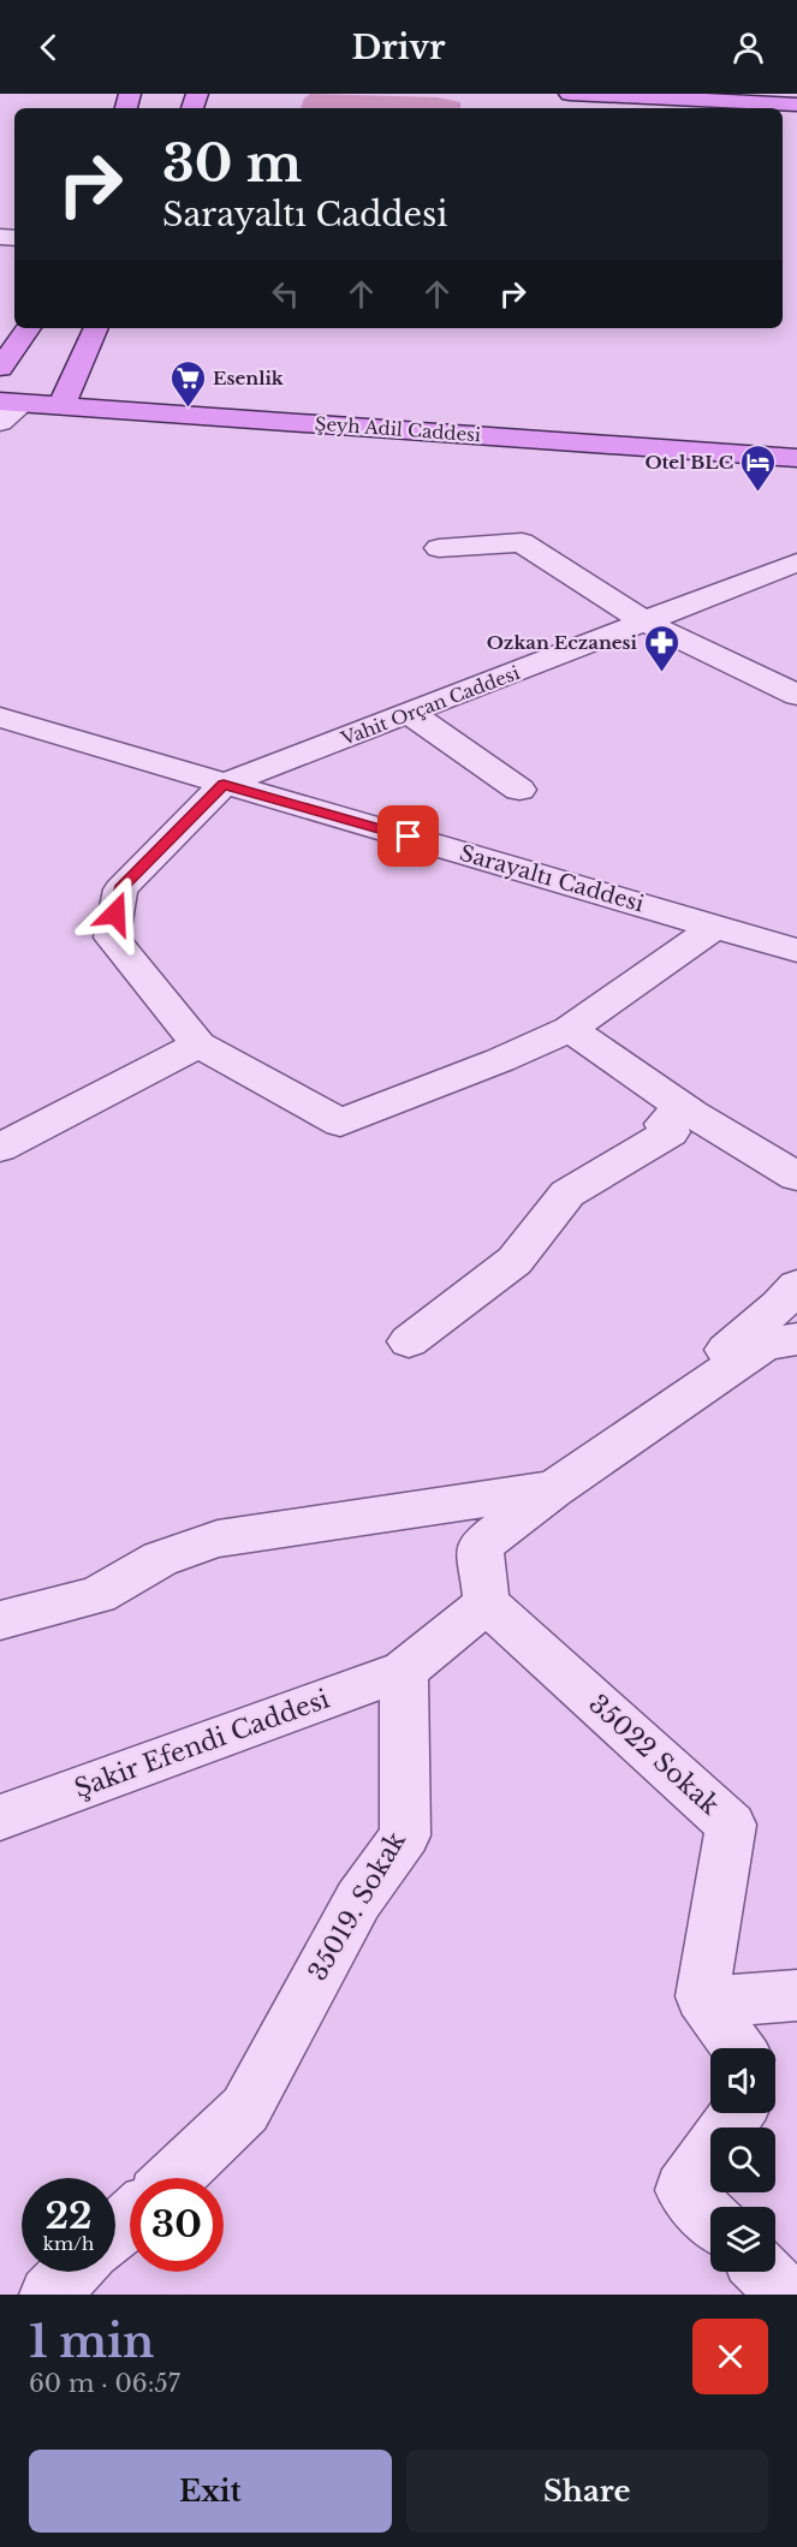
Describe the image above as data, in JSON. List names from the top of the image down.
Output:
{
  "streets": {
    "main road": ["Şeyh Adil Caddesi"],
    "street": [
      "Vahit Orçan Caddesi",
      "Sarayaltı Caddesi",
      "Şakir Efendi Caddesi",
      "35022 Sokak",
      "35019. Sokak"
    ]
  },
  "crossings": [
    ["Vahit Orçan Caddesi", "Sarayaltı Caddesi"],
    ["Şakir Efendi Caddesi", "35019. Sokak"]
  ],
  "places": {
    "supermarket": ["Esenlik"],
    "hotel": ["Otel BLC"],
    "pharmacy": ["Ozkan Eczanesi"]
  },
  "page": {
    "header": "Drivr",
    "turn": ["30 m", "Sarayaltı Caddesi"],
    "speed": "22 km/h",
    "limit": "30",
    "heading": ["1 min", "60 m · 06:57"],
    "buttons": ["Exit", "Share"]
  }
}
